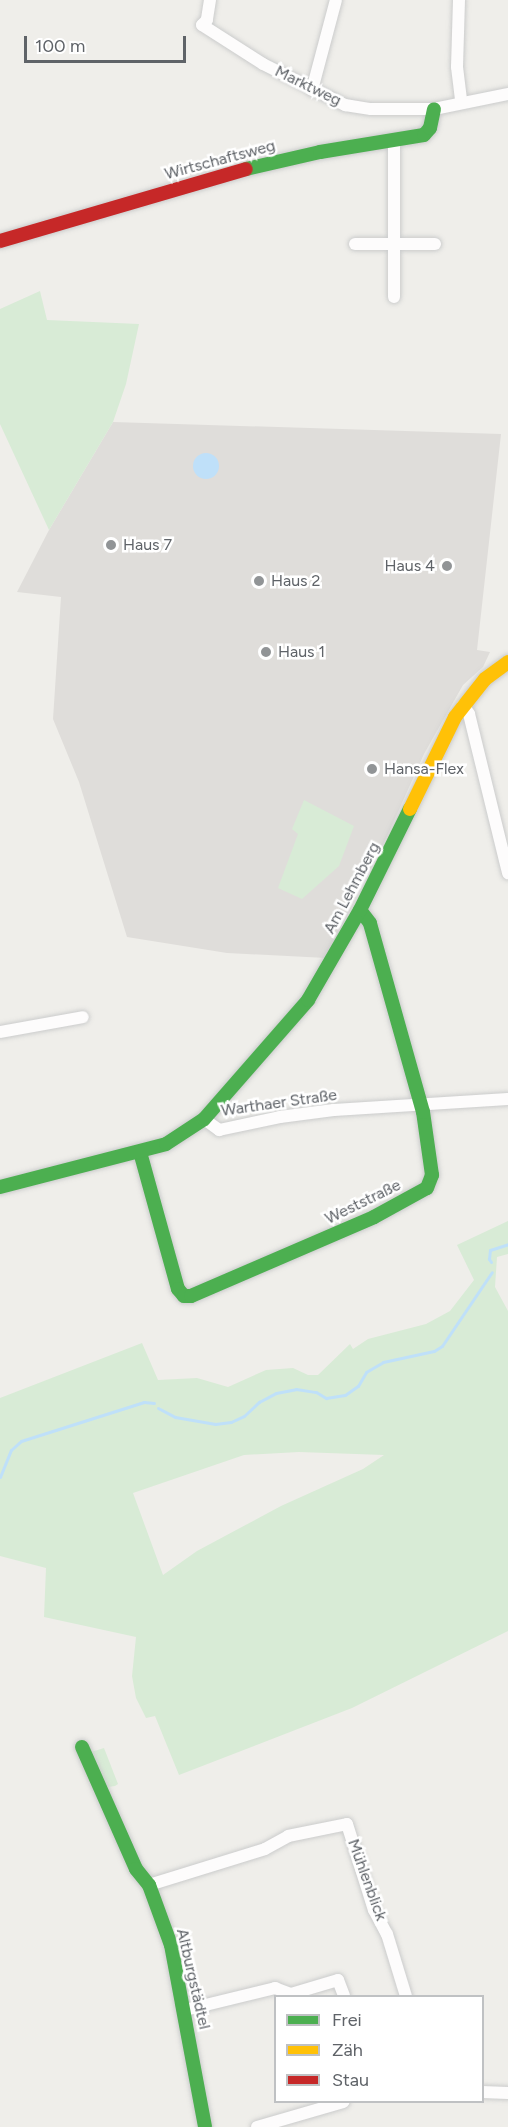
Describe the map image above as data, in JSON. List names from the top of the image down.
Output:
{
  "streets": {
    "street": [
      "Marktweg",
      "Wirtschaftsweg",
      "Am Lehmberg",
      "Warthaer Straße",
      "Weststraße",
      "Mühlenblick",
      "Altburgstädtel"
    ]
  },
  "crossings": [
    ["Marktweg", "Wirtschaftsweg"],
    ["Am Lehmberg", "Warthaer Straße"],
    ["Am Lehmberg", "Weststraße"],
    ["Warthaer Straße", "Weststraße"],
    ["Mühlenblick", "Altburgstädtel"]
  ],
  "places": [
    "Haus 7",
    "Haus 4",
    "Haus 2",
    "Haus 1",
    "Hansa-Flex"
  ],
  "legend": ["Frei", "Zäh", "Stau"],
  "scale_bar": "100 m"
}
